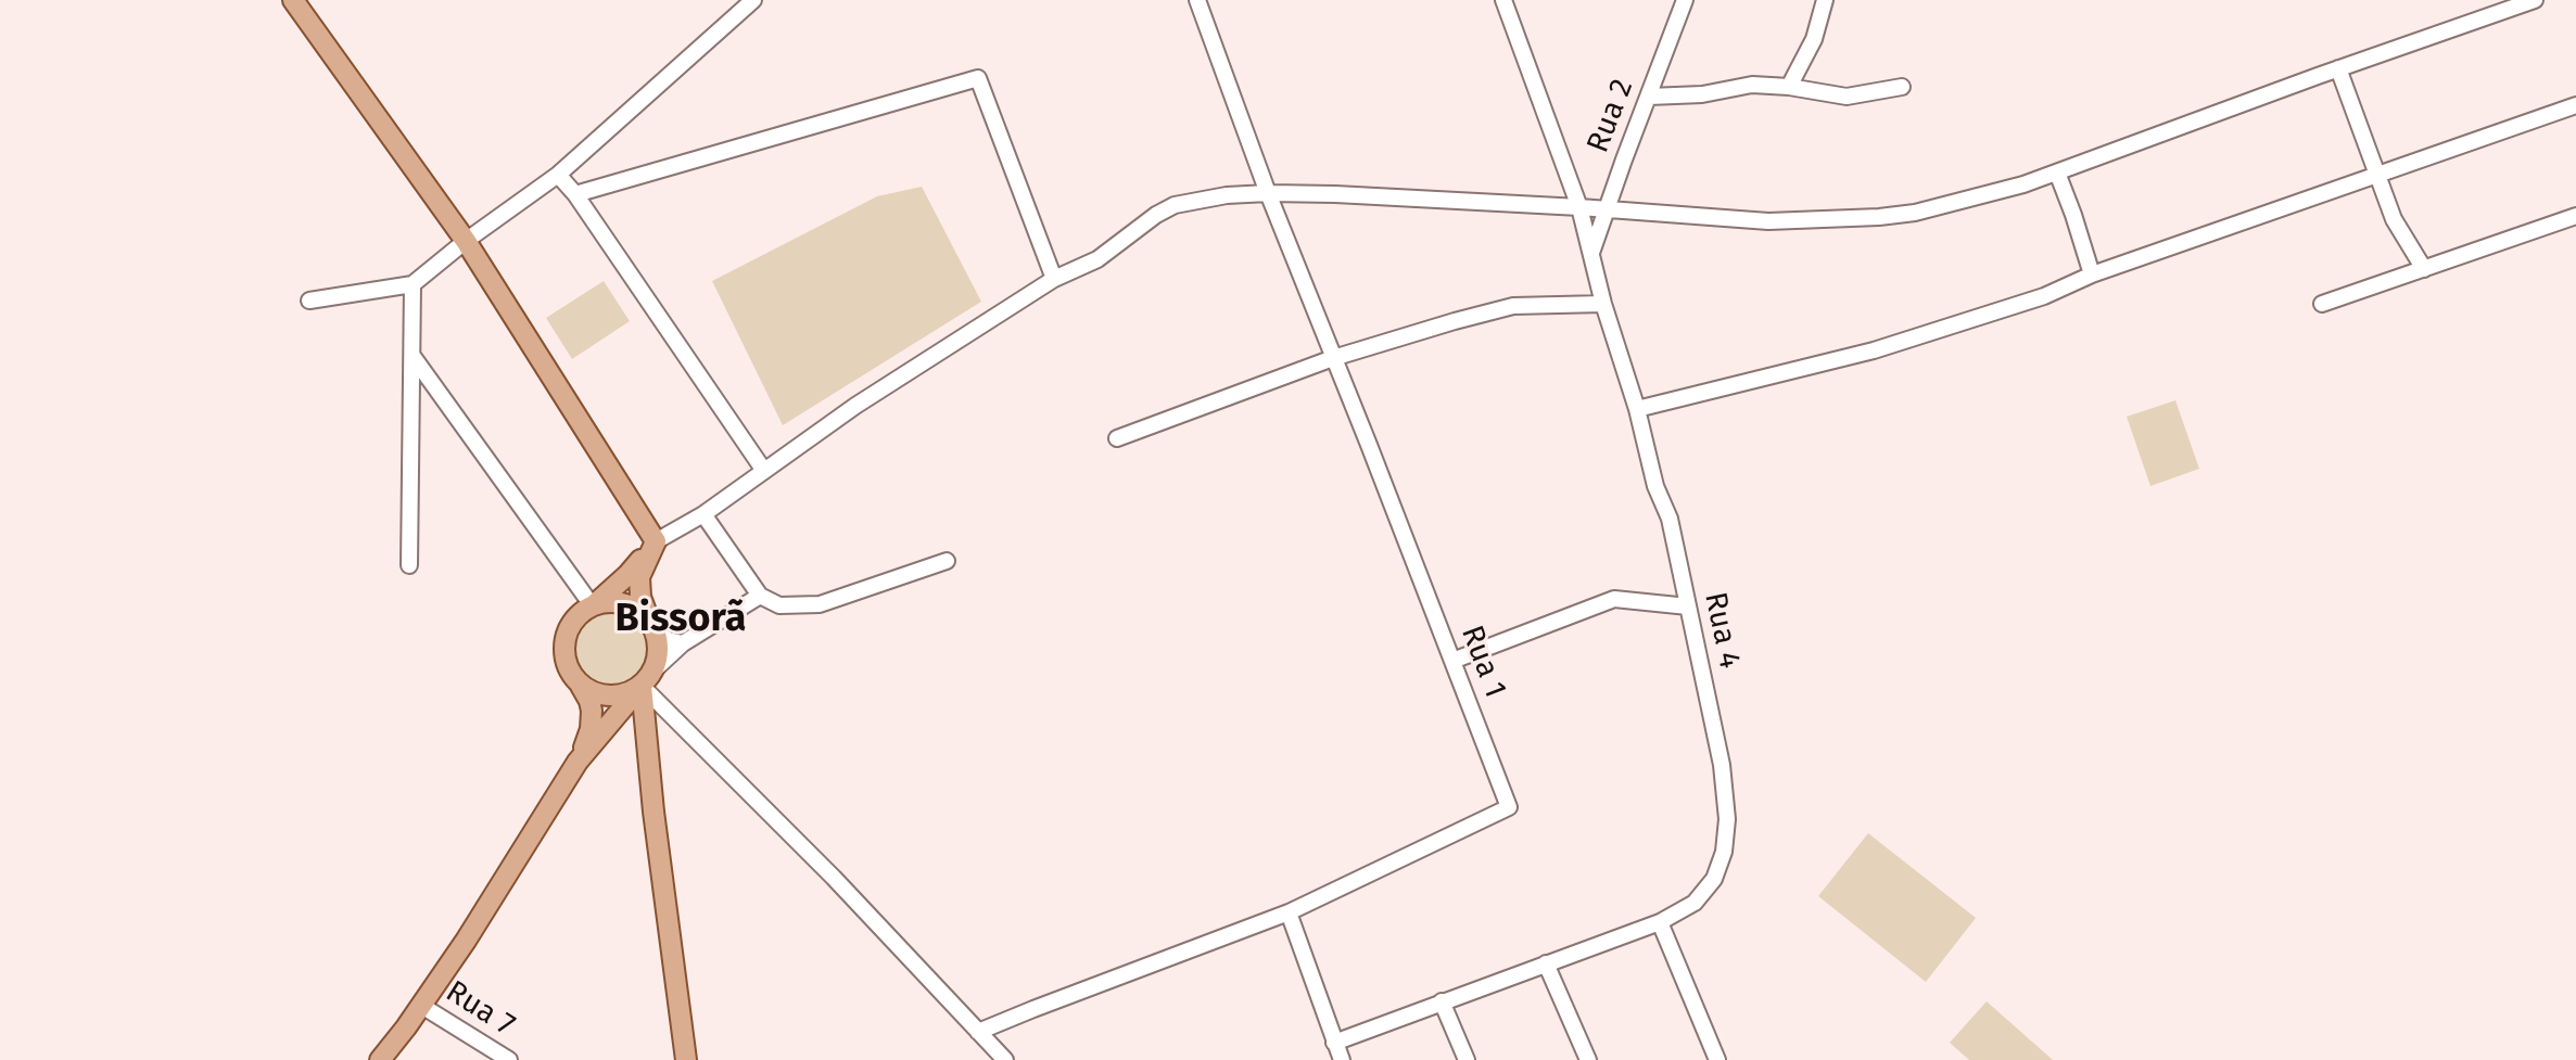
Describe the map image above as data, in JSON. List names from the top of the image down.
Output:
{
  "streets": {
    "street": [
      "Rua 2",
      "Rua 4",
      "Rua 1",
      "Rua 7"
    ]
  },
  "crossings": [
    ["Rua 2", "Rua 4"]
  ],
  "districts": ["Bissorã"]
}
